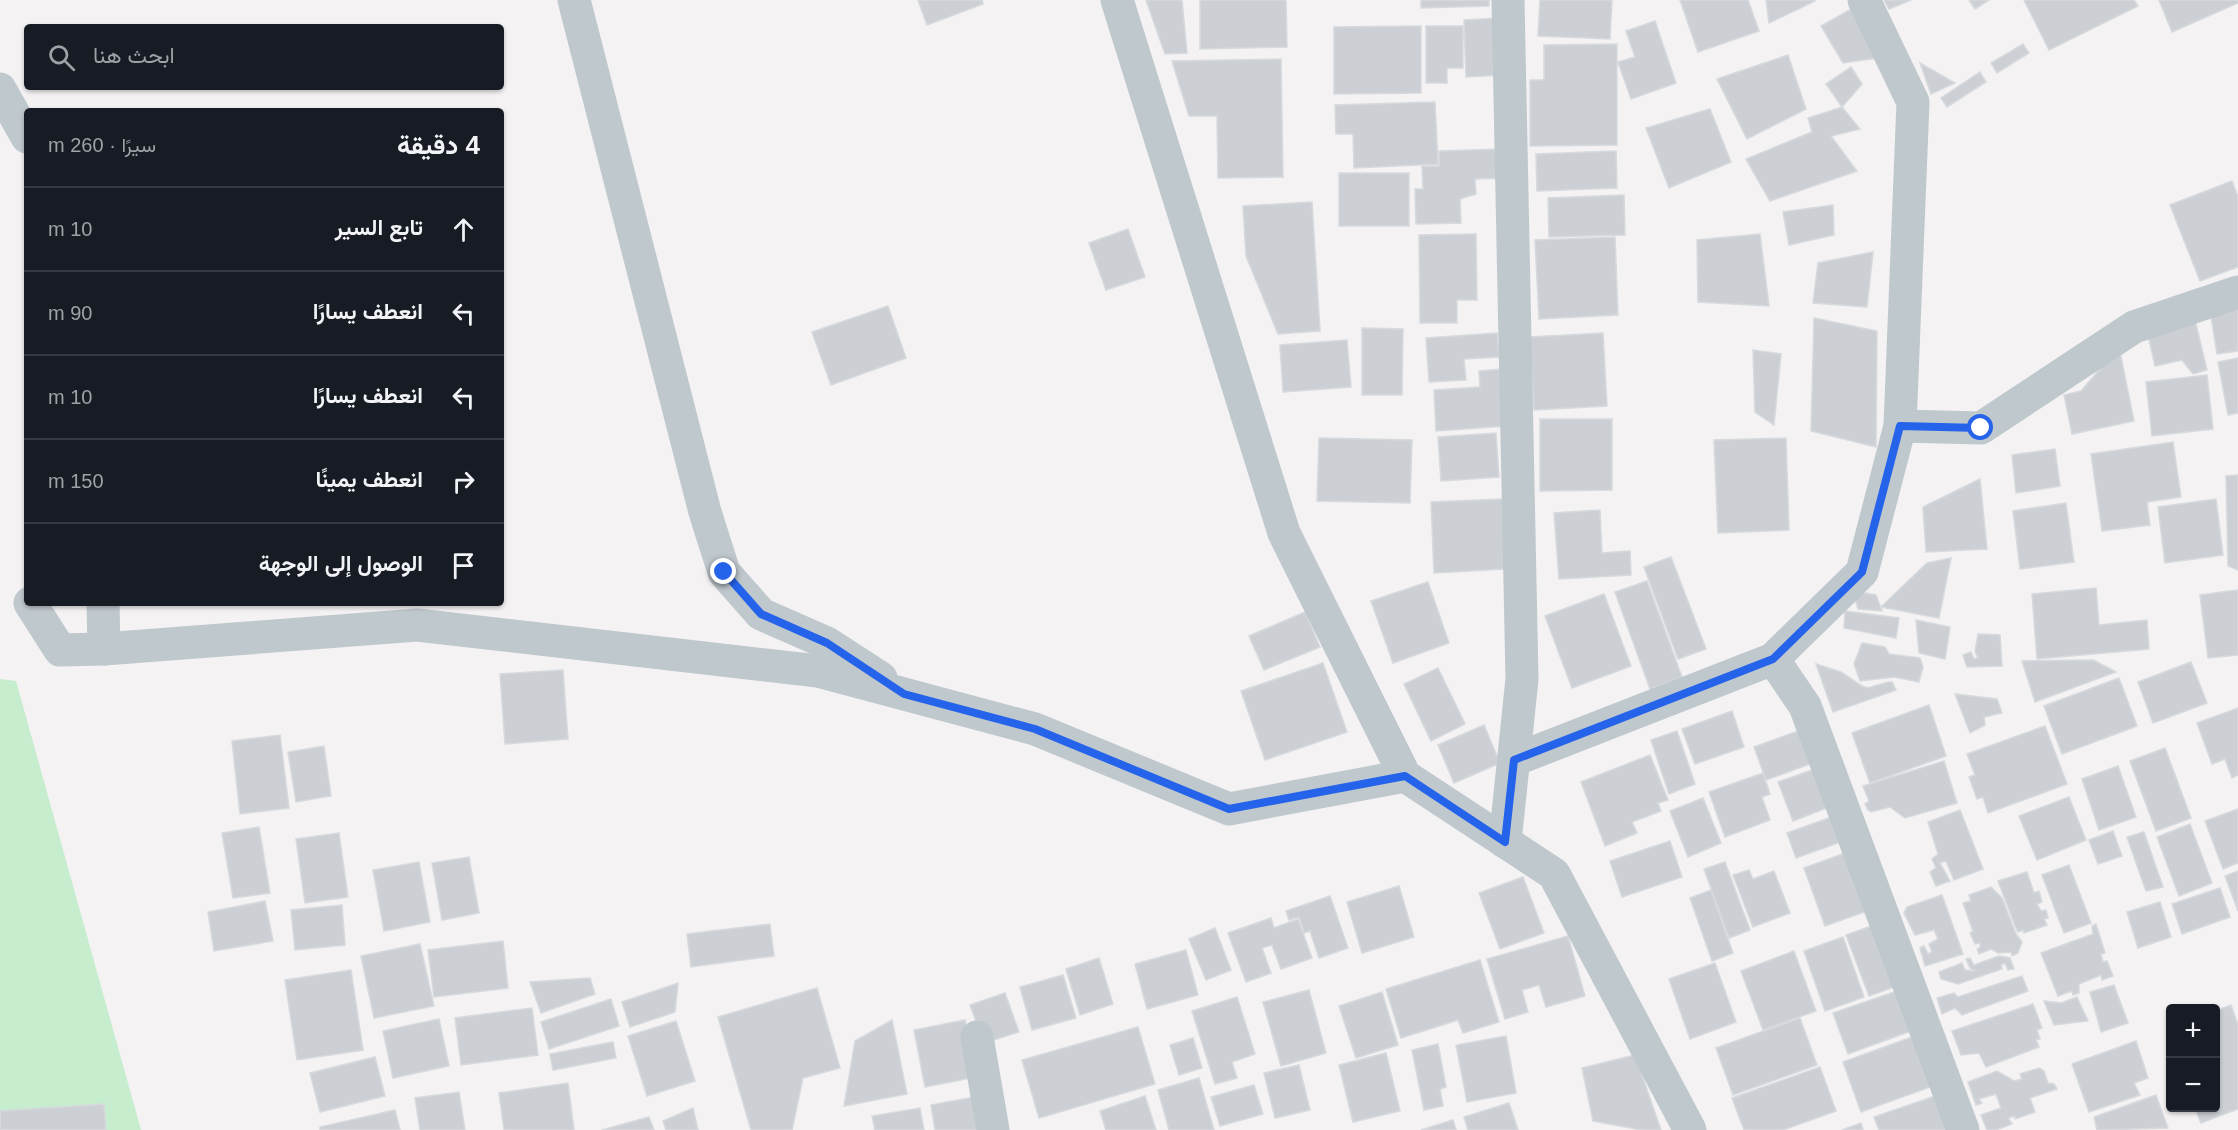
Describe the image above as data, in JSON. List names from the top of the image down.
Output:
{
  "page": {
    "search": "ابحث هنا",
    "heading": ["4 دقيقة", "سيرًا · 260 m"],
    "list": [
      ["تابع السير", "10 m"],
      ["انعطف يسارًا", "90 m"],
      ["انعطف يسارًا", "10 m"],
      ["انعطف يمينًا", "150 m"],
      "الوصول إلى الوجهة"
    ],
    "map_buttons": ["+", "−"]
  }
}
